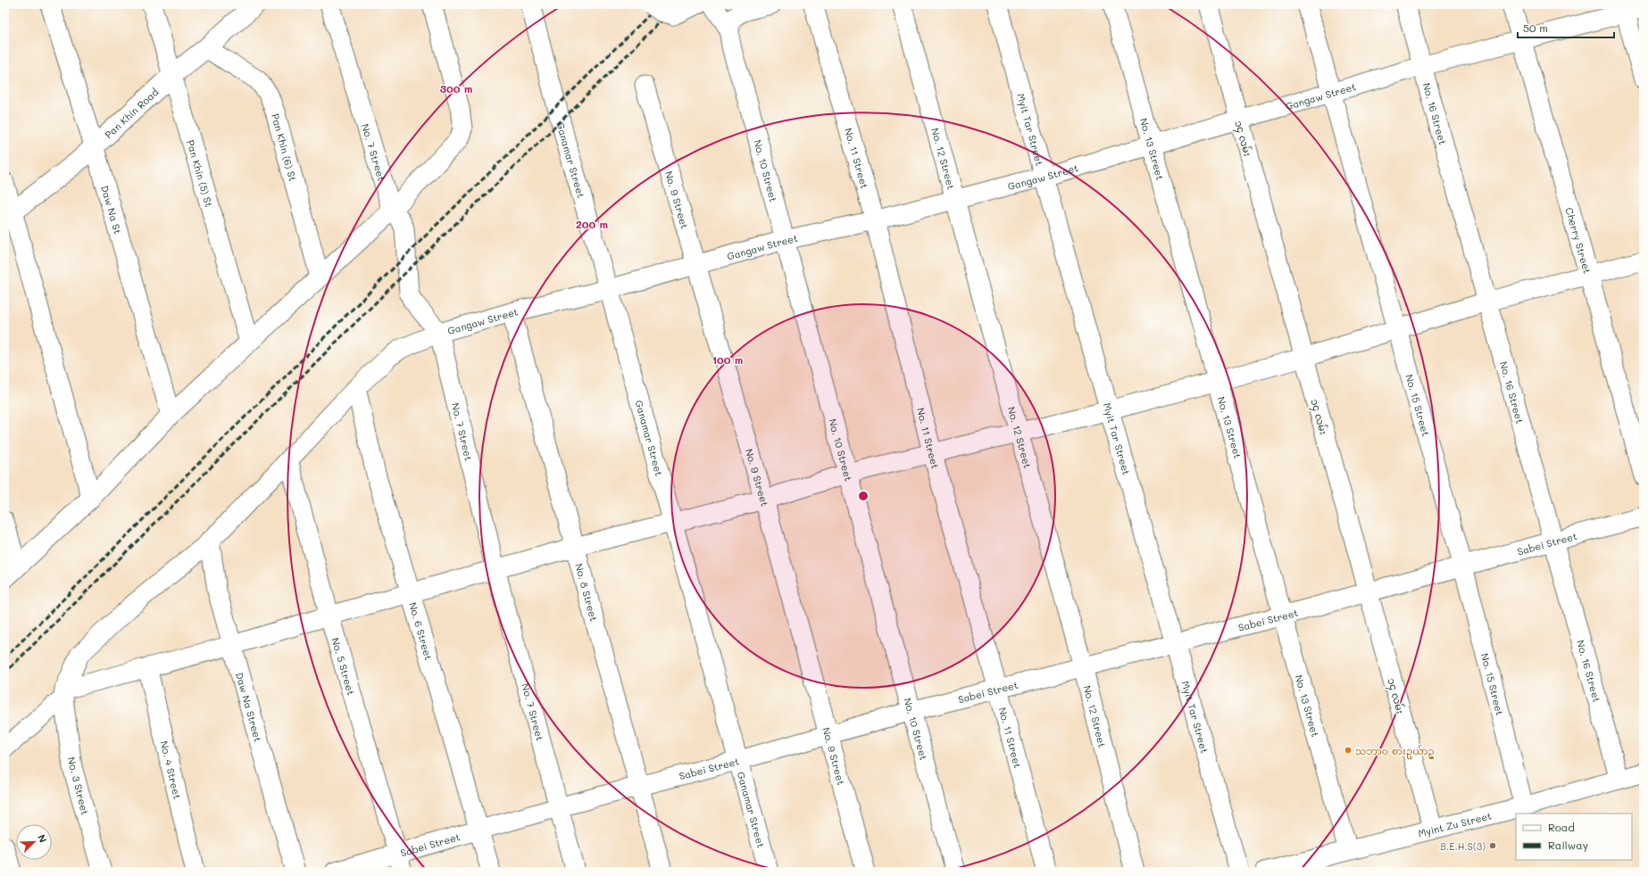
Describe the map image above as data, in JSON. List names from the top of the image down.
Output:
{
  "streets": {
    "main road": ["Pan Khin Road"],
    "street": [
      "Gangaw Street",
      "No. 16 Street",
      "Myit Tar Street",
      "၁၄ လမ်း",
      "Pan Khin (6) St",
      "No. 13 Street",
      "No. 7 Street",
      "No. 11 Street",
      "No. 12 Street",
      "Ganamar Street",
      "No. 10 Street",
      "Pan Khin (5) St",
      "No. 9 Street",
      "Daw Na St",
      "Cherry Street",
      "No. 15 Street",
      "Sabei Street",
      "No. 8 Street",
      "No. 6 Street",
      "No. 5 Street",
      "Daw Na Street",
      "No. 4 Street",
      "No. 3 Street",
      "Myint Zu Street"
    ]
  },
  "crossings": [
    ["Gangaw Street", "No. 16 Street"],
    ["Gangaw Street", "Myit Tar Street"],
    ["Gangaw Street", "၁၄ လမ်း"],
    ["Gangaw Street", "No. 13 Street"],
    ["Gangaw Street", "No. 7 Street"],
    ["Gangaw Street", "No. 11 Street"],
    ["Gangaw Street", "No. 12 Street"],
    ["Gangaw Street", "Ganamar Street"],
    ["Gangaw Street", "No. 10 Street"],
    ["Gangaw Street", "No. 9 Street"],
    ["Gangaw Street", "Cherry Street"],
    ["Gangaw Street", "No. 15 Street"],
    ["Gangaw Street", "No. 8 Street"],
    ["Gangaw Street", "No. 6 Street"],
    ["Gangaw Street", "No. 5 Street"],
    ["Gangaw Street", "Daw Na Street"],
    ["Gangaw Street", "No. 3 Street"],
    ["Pan Khin Road", "Pan Khin (6) St"],
    ["Pan Khin Road", "Pan Khin (5) St"],
    ["Pan Khin Road", "Daw Na St"],
    ["No. 16 Street", "Sabei Street"],
    ["No. 16 Street", "Myint Zu Street"],
    ["Myit Tar Street", "Sabei Street"],
    ["၁၄ လမ်း", "Sabei Street"],
    ["၁၄ လမ်း", "Myint Zu Street"],
    ["No. 13 Street", "Sabei Street"],
    ["No. 13 Street", "Myint Zu Street"],
    ["No. 7 Street", "Sabei Street"],
    ["No. 11 Street", "Sabei Street"],
    ["No. 12 Street", "Sabei Street"],
    ["Ganamar Street", "Sabei Street"],
    ["No. 10 Street", "Sabei Street"],
    ["No. 9 Street", "Sabei Street"],
    ["No. 15 Street", "Sabei Street"],
    ["No. 15 Street", "Myint Zu Street"],
    ["Sabei Street", "No. 8 Street"],
    ["Sabei Street", "No. 6 Street"],
    ["Sabei Street", "No. 5 Street"]
  ],
  "places": ["သဘာဝ စားဥယ်ာဥ္", "B.E.H.S(3)"],
  "legend": ["Road", "Railway"],
  "scale_bar": "50 m",
  "north": "top right",
  "rings": ["300 m", "200 m", "100 m"]
}
